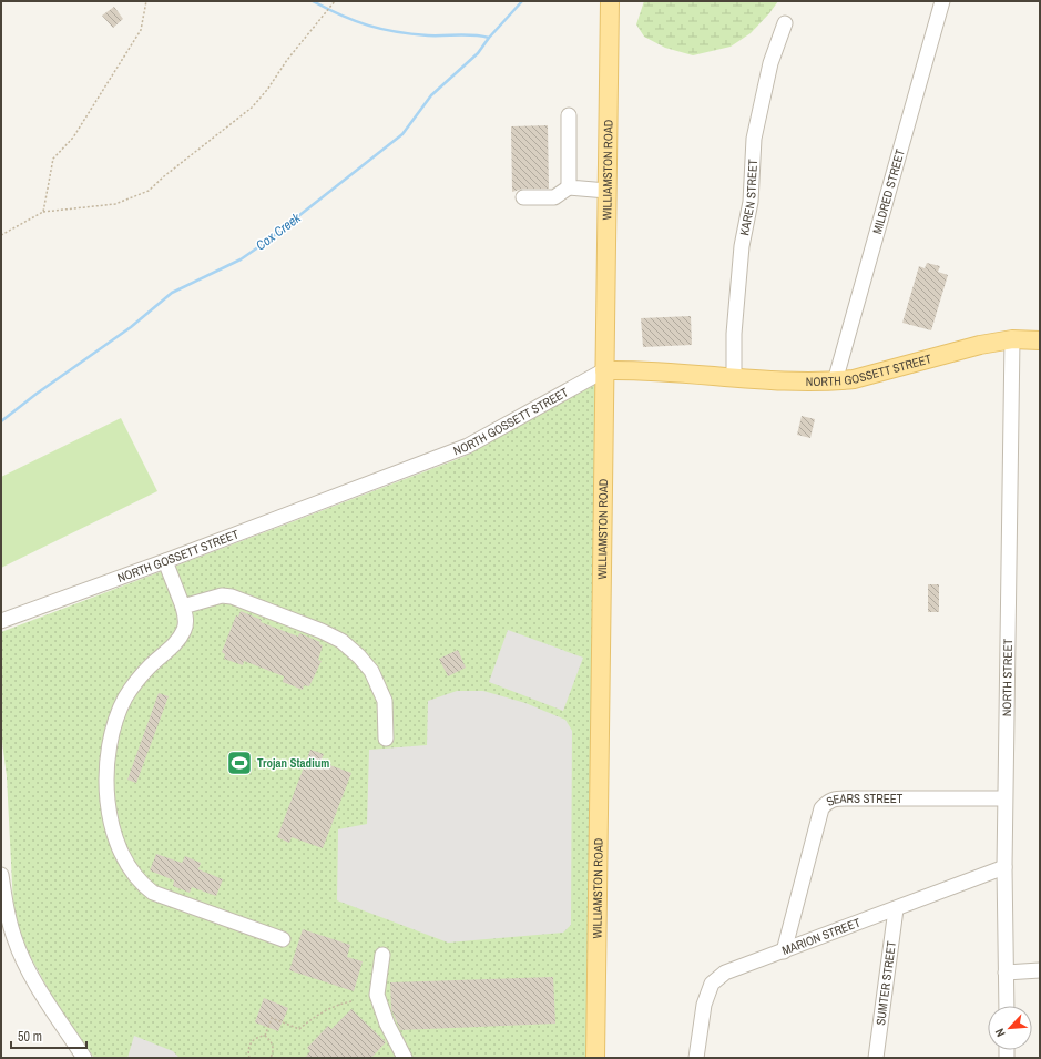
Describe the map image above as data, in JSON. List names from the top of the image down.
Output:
{
  "streets": {
    "main road": ["WILLIAMSTON ROAD", "NORTH GOSSETT STREET"],
    "street": [
      "MILDRED STREET",
      "KAREN STREET",
      "NORTH STREET",
      "SEARS STREET",
      "MARION STREET",
      "SUMTER STREET"
    ]
  },
  "crossings": [
    ["WILLIAMSTON ROAD", "NORTH GOSSETT STREET"],
    ["MILDRED STREET", "NORTH GOSSETT STREET"],
    ["KAREN STREET", "NORTH GOSSETT STREET"],
    ["NORTH GOSSETT STREET", "NORTH STREET"],
    ["NORTH STREET", "SEARS STREET"],
    ["NORTH STREET", "MARION STREET"],
    ["SEARS STREET", "MARION STREET"],
    ["MARION STREET", "SUMTER STREET"]
  ],
  "water": ["Cox Creek"],
  "places": {
    "sports": ["Trojan Stadium"]
  },
  "scale_bar": "50 m",
  "north": "bottom left"
}
